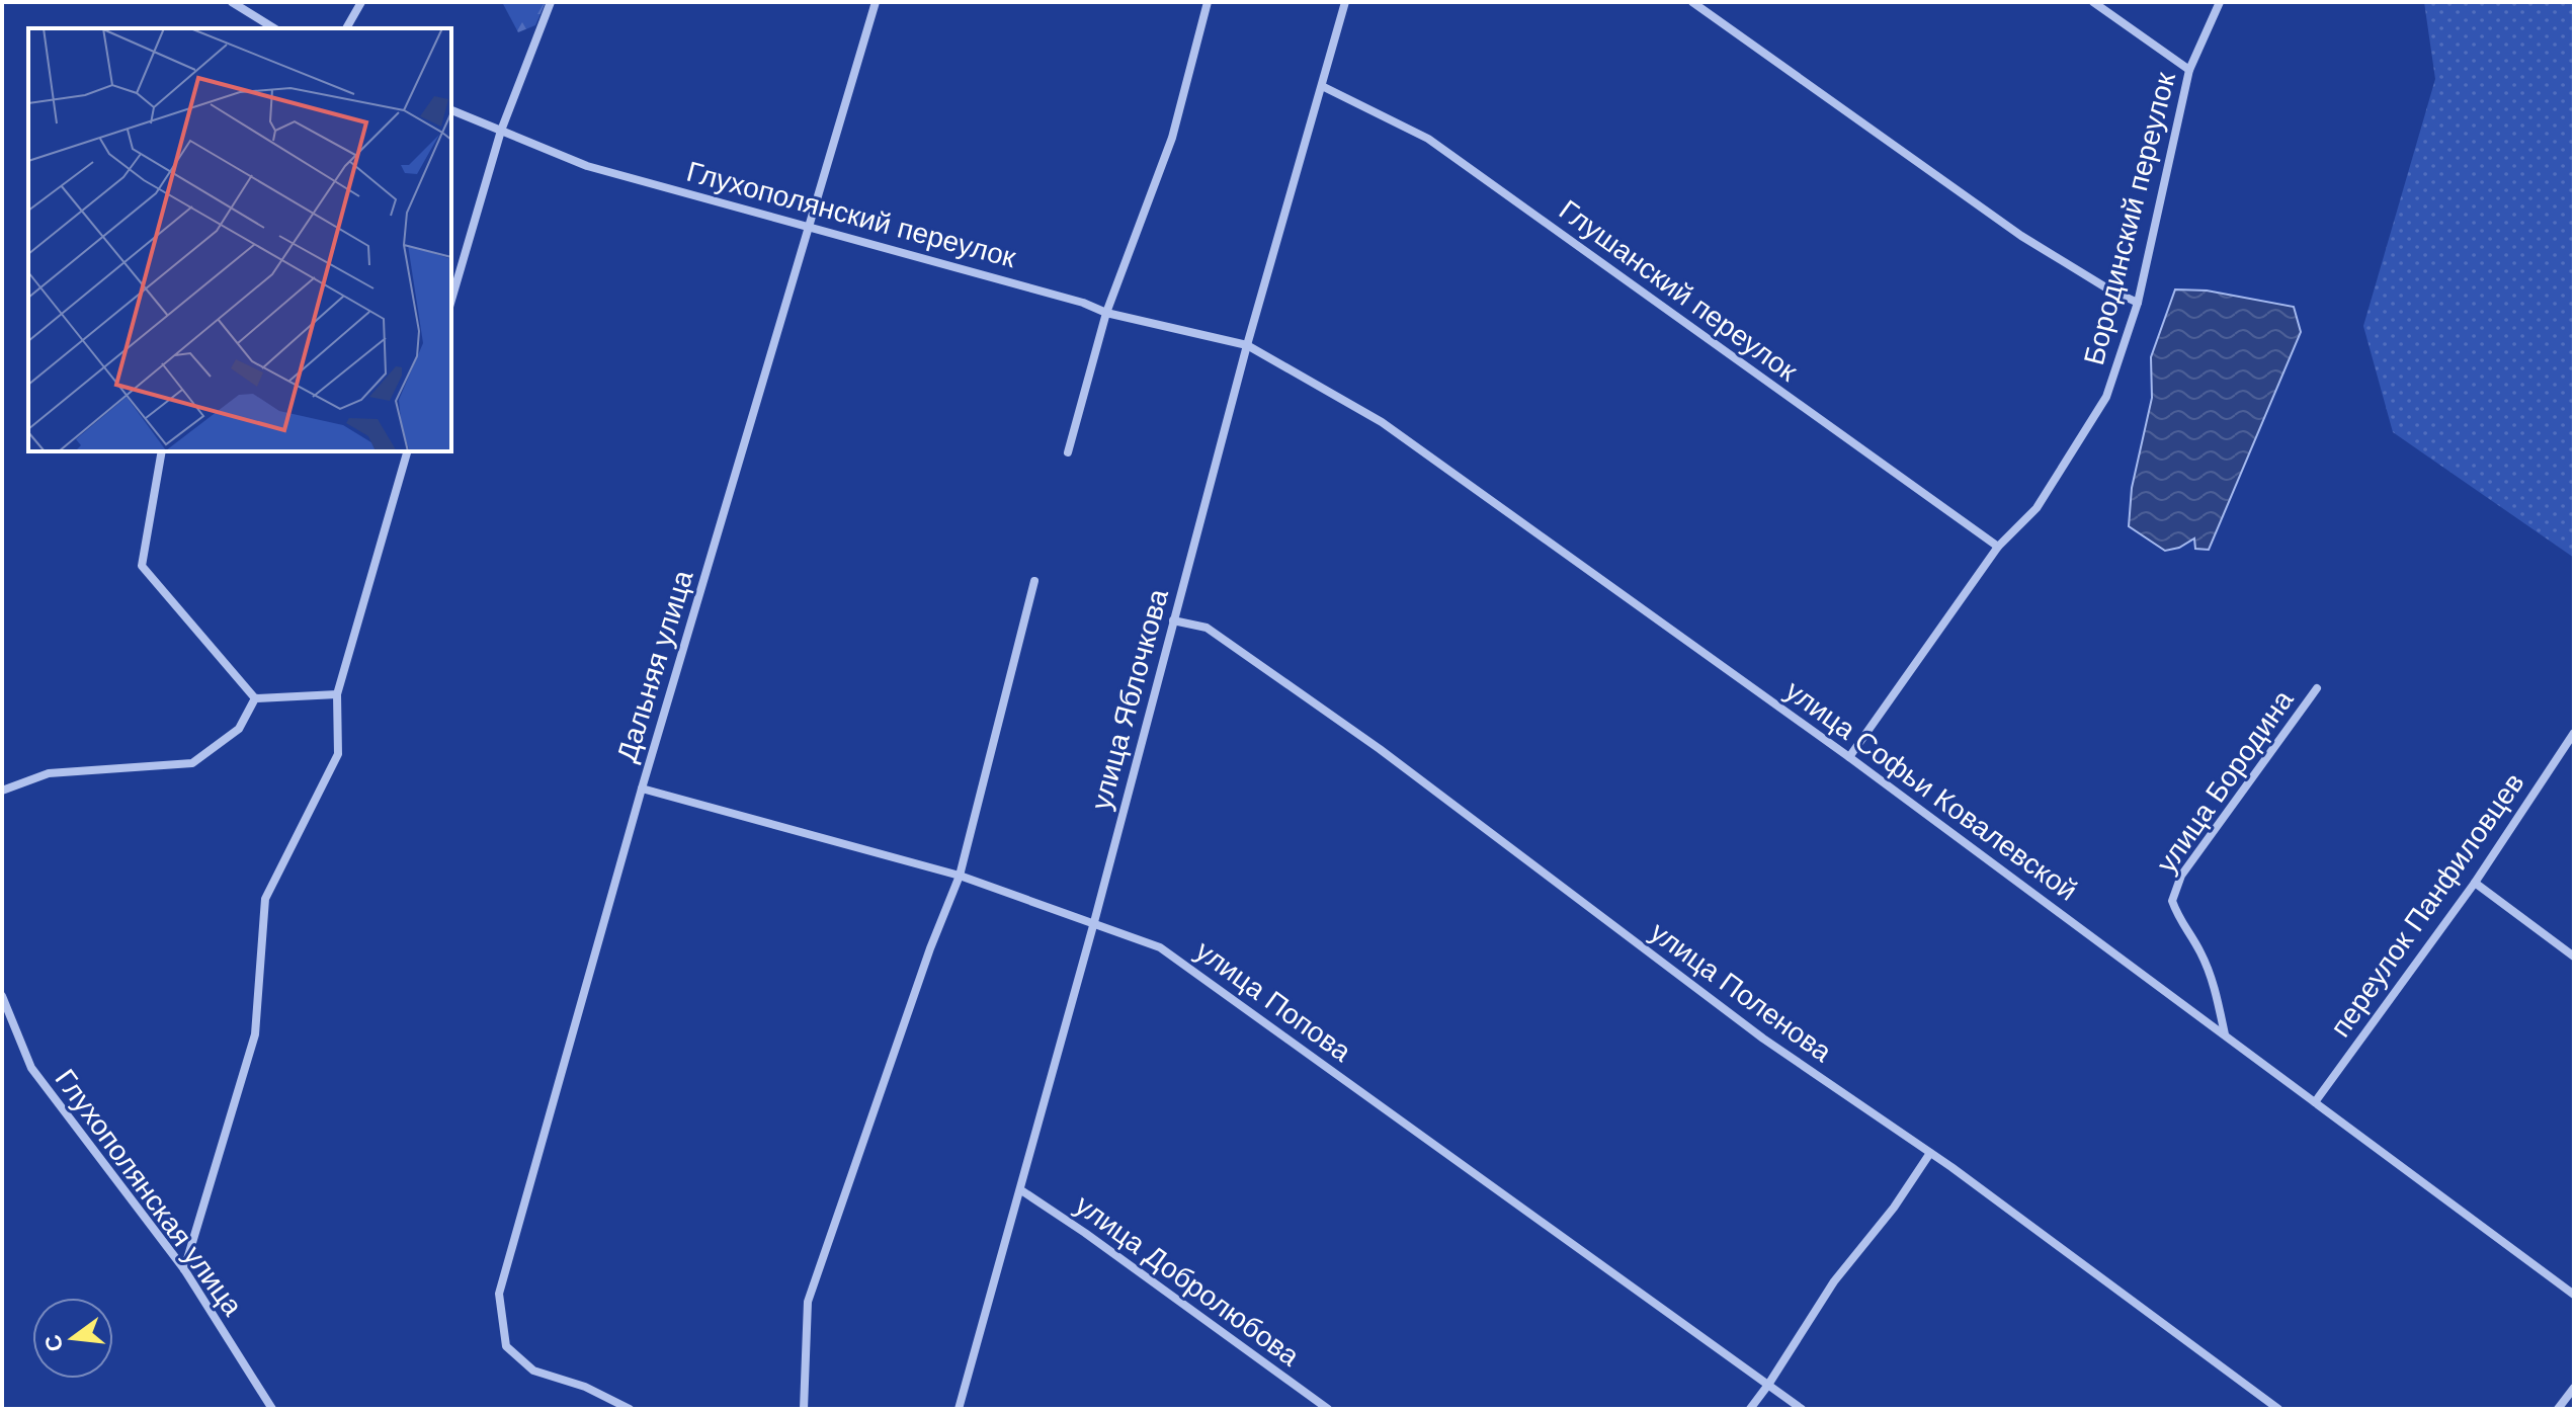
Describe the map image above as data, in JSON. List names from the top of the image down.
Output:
{
  "streets": {
    "street": [
      "Глухополянский переулок",
      "Бородинский переулок",
      "Глушанский переулок",
      "Дальняя улица",
      "улица Яблочкова",
      "улица Бородина",
      "улица Софьи Ковалевской",
      "переулок Панфиловцев",
      "улица Поленова",
      "улица Попова",
      "Глухополянская улица",
      "улица Добролюбова"
    ]
  },
  "crossings": [
    ["Глухополянский переулок", "Дальняя улица"],
    ["Глухополянский переулок", "улица Яблочкова"],
    ["Глухополянский переулок", "улица Софьи Ковалевской"],
    ["Бородинский переулок", "Глушанский переулок"],
    ["Бородинский переулок", "улица Софьи Ковалевской"],
    ["Глушанский переулок", "улица Яблочкова"],
    ["Дальняя улица", "улица Попова"],
    ["улица Яблочкова", "улица Софьи Ковалевской"],
    ["улица Яблочкова", "улица Поленова"],
    ["улица Яблочкова", "улица Попова"],
    ["улица Яблочкова", "улица Добролюбова"],
    ["улица Бородина", "улица Софьи Ковалевской"],
    ["улица Софьи Ковалевской", "переулок Панфиловцев"]
  ],
  "north": "left"
}
